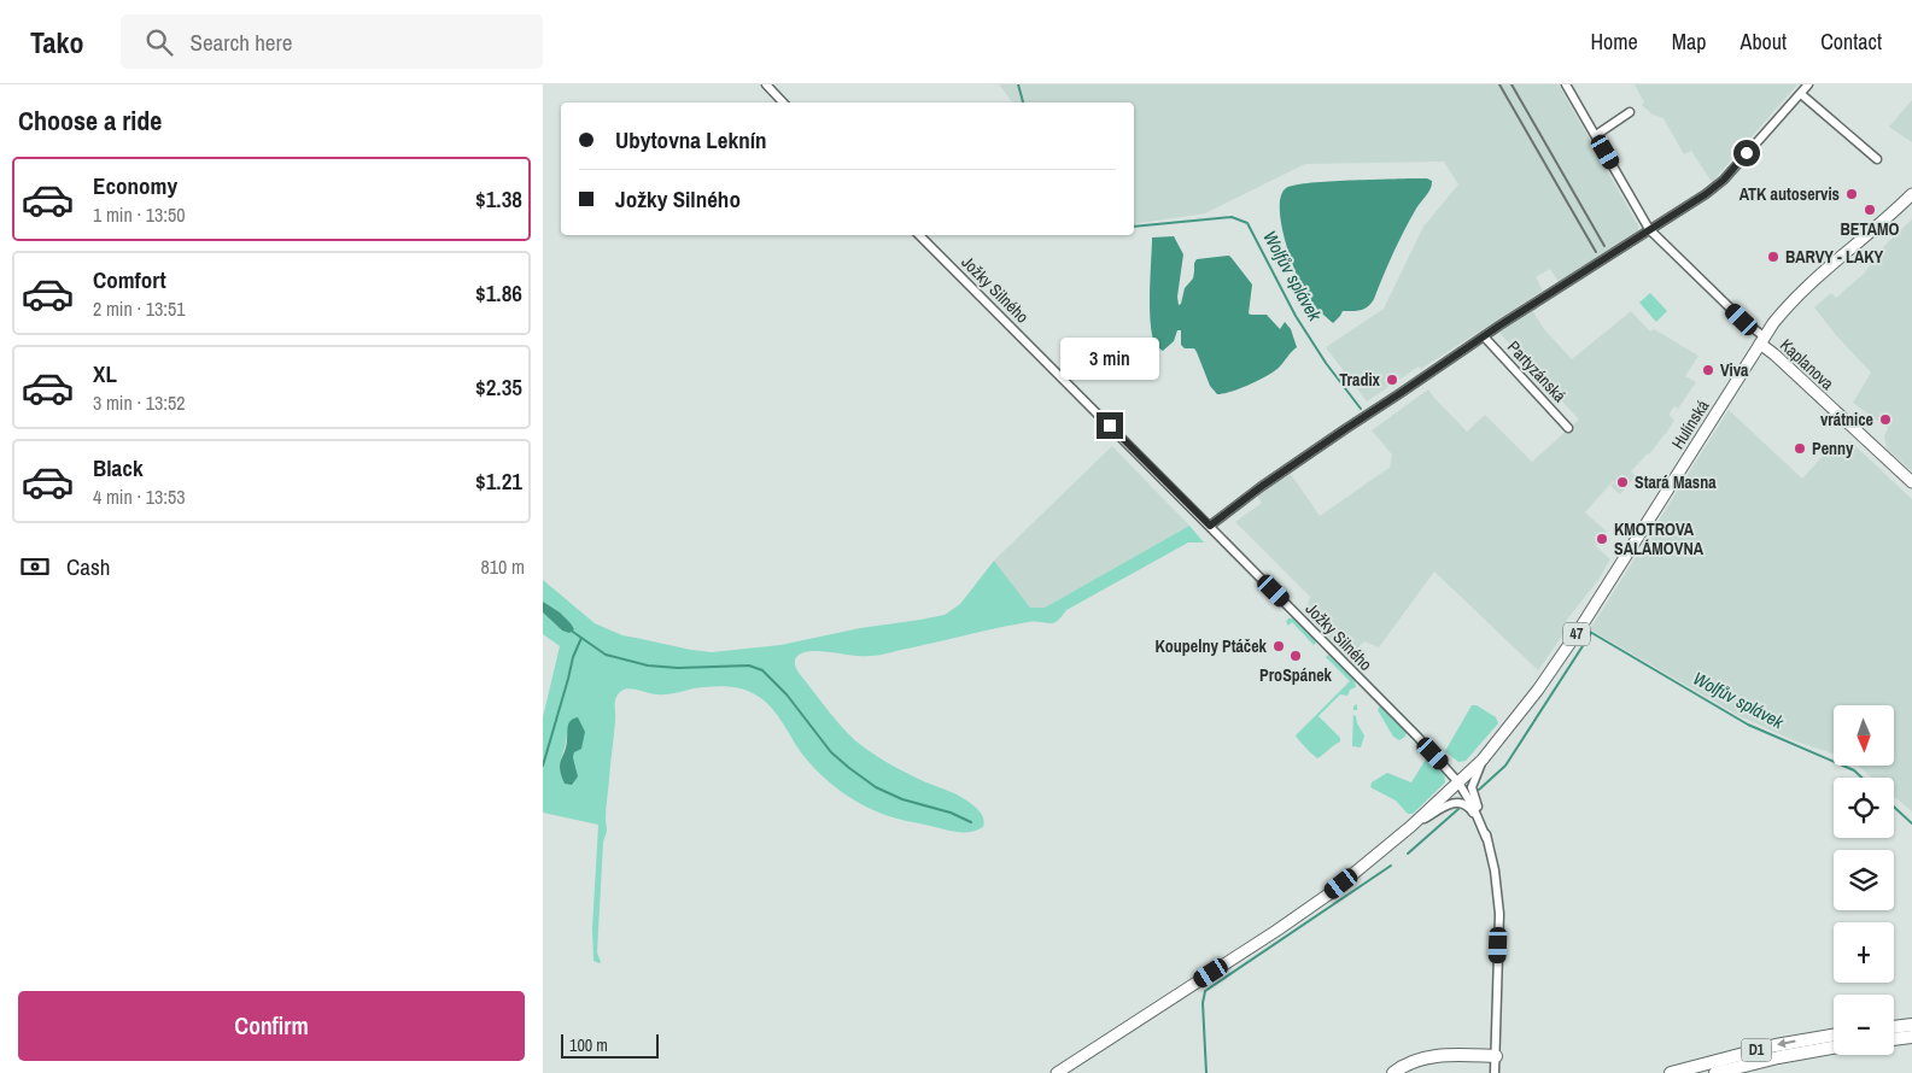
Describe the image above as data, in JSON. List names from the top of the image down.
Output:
{
  "streets": {
    "highway": ["D1"],
    "main road": ["Kaplanova", "Hulínská", "47"],
    "street": ["Jožky Silného", "Partyzánská"]
  },
  "crossings": [
    ["Jožky Silného", "Hulínská"],
    ["Jožky Silného", "47"],
    ["Kaplanova", "Hulínská"],
    ["Hulínská", "47"]
  ],
  "water": ["Wolfův splávek"],
  "places": [
    "ATK autoservis",
    "BETAMO",
    "BARVY - LAKY",
    "Viva",
    "Tradix",
    "vrátnice",
    "Penny",
    "Stará Masna",
    "KMOTROVA SALÁMOVNA",
    "Koupelny Ptáček",
    "ProSpánek"
  ],
  "scale_bar": "100 m",
  "north": "bottom",
  "page": {
    "header": "Tako",
    "search": "Search here",
    "nav": [
      "Home",
      "Map",
      "About",
      "Contact"
    ],
    "heading": "Choose a ride",
    "banner": ["Ubytovna Leknín", "Jožky Silného"],
    "list": [
      {
        "name": "Economy",
        "note": "1 min · 13:50",
        "value": "$1.38"
      },
      {
        "name": "Comfort",
        "note": "2 min · 13:51",
        "value": "$1.86"
      },
      {
        "name": "XL",
        "note": "3 min · 13:52",
        "value": "$2.35"
      },
      {
        "name": "Black",
        "note": "4 min · 13:53",
        "value": "$1.21"
      }
    ],
    "bubble": "3 min",
    "pay": ["Cash", "810 m"],
    "map_buttons": ["+", "−"],
    "buttons": "Confirm",
    "scale": "100 m"
  }
}
